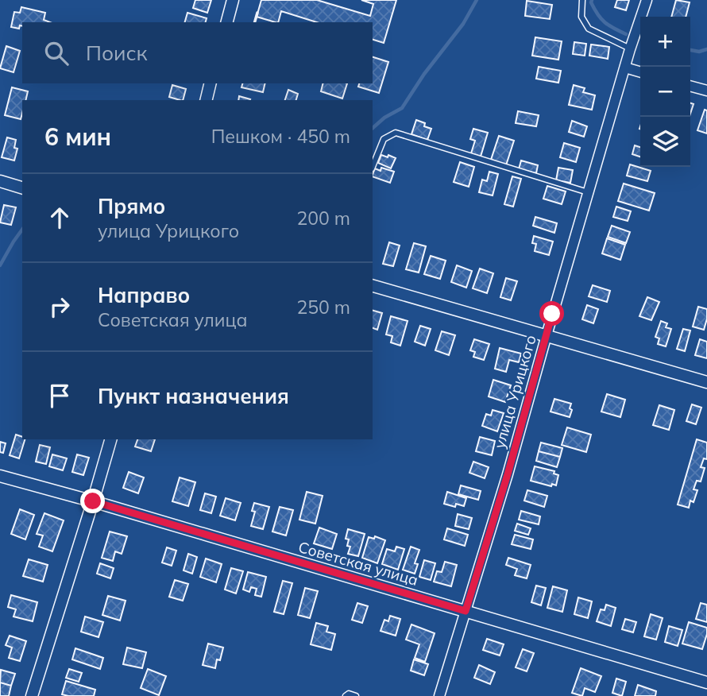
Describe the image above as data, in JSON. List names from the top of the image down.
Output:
{
  "streets": {
    "street": ["улица Урицкого", "Советская улица"]
  },
  "crossings": [
    ["улица Урицкого", "Советская улица"]
  ],
  "page": {
    "map_buttons": ["+", "−"],
    "search": "Поиск",
    "heading": ["6 мин", "Пешком · 450 m"],
    "list": [
      ["Прямо", "улица Урицкого", "200 m"],
      ["Направо", "Советская улица", "250 m"],
      "Пункт назначения"
    ]
  }
}
